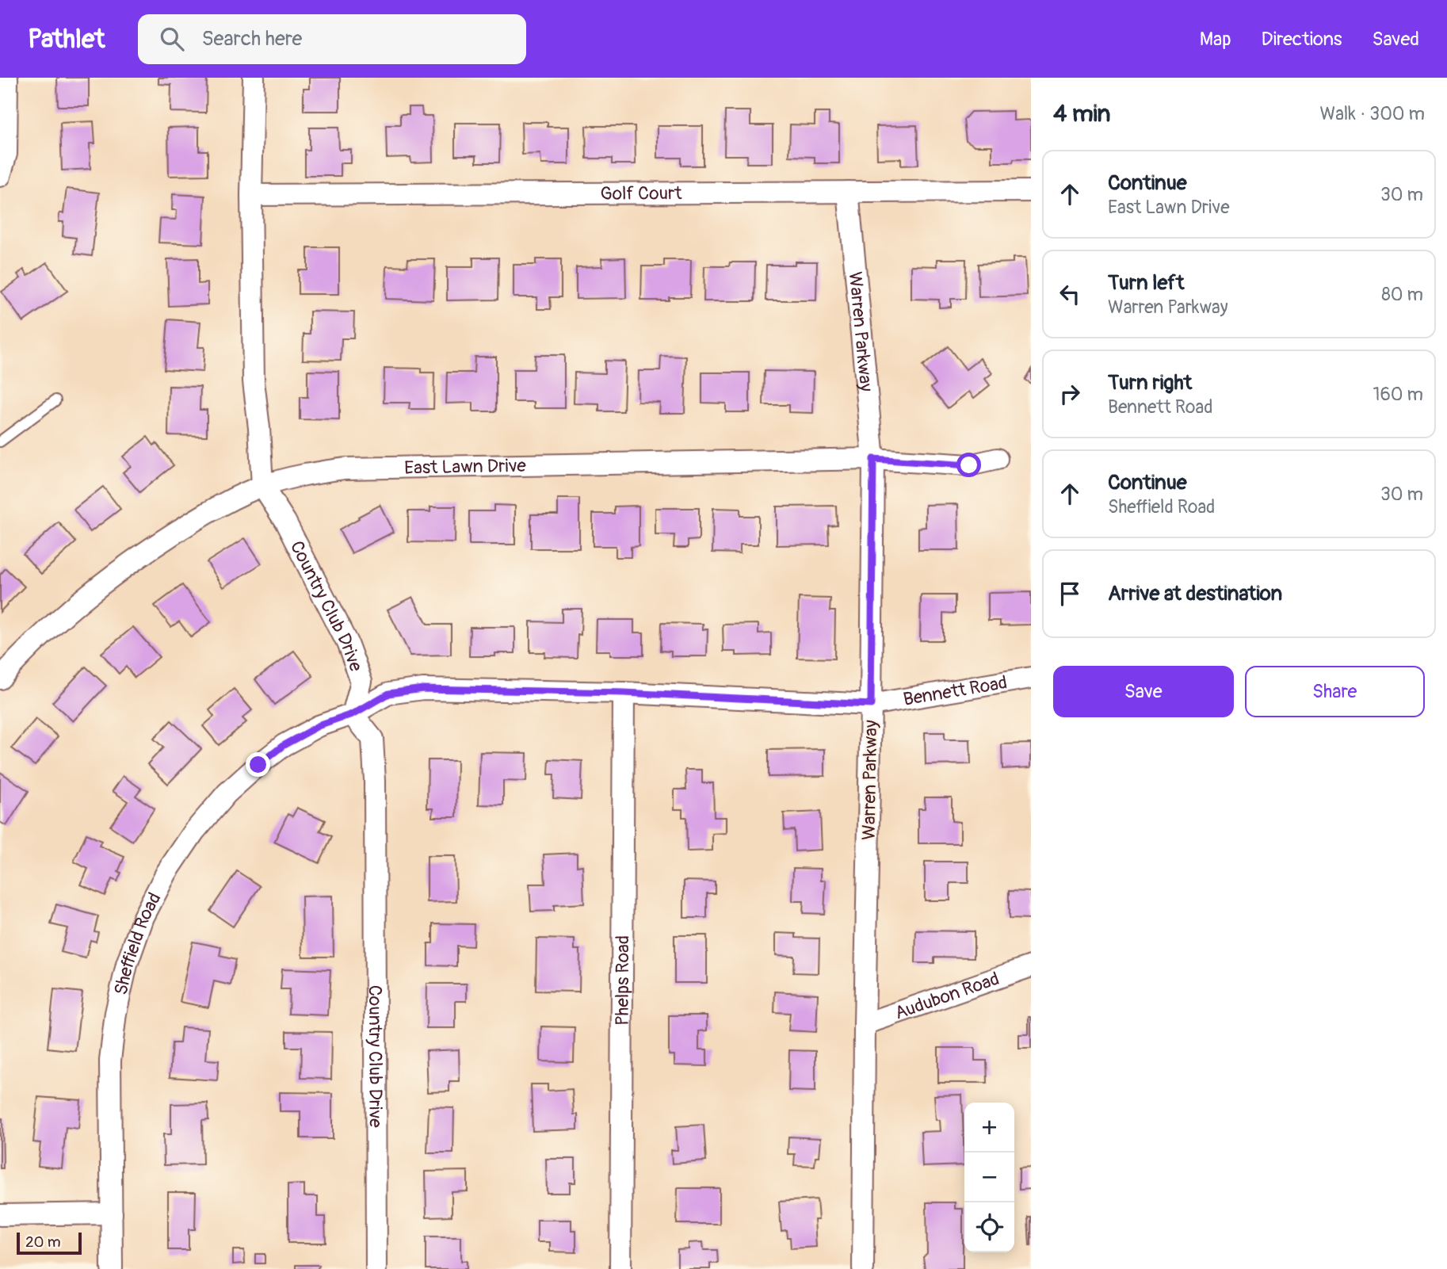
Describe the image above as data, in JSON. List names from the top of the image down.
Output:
{
  "streets": {
    "street": [
      "Golf Court",
      "Warren Parkway",
      "East Lawn Drive",
      "Country Club Drive",
      "Bennett Road",
      "Sheffield Road",
      "Phelps Road",
      "Audubon Road"
    ]
  },
  "crossings": [
    ["Golf Court", "Warren Parkway"],
    ["Golf Court", "Country Club Drive"],
    ["Warren Parkway", "East Lawn Drive"],
    ["Warren Parkway", "Bennett Road"],
    ["Warren Parkway", "Audubon Road"],
    ["East Lawn Drive", "Country Club Drive"],
    ["Country Club Drive", "Bennett Road"],
    ["Country Club Drive", "Sheffield Road"],
    ["Bennett Road", "Sheffield Road"],
    ["Bennett Road", "Phelps Road"]
  ],
  "scale_bar": "20 m",
  "page": {
    "header": "Pathlet",
    "search": "Search here",
    "nav": ["Map", "Directions", "Saved"],
    "heading": ["4 min", "Walk · 300 m"],
    "list": [
      ["Continue", "East Lawn Drive", "30 m"],
      ["Turn left", "Warren Parkway", "80 m"],
      ["Turn right", "Bennett Road", "160 m"],
      ["Continue", "Sheffield Road", "30 m"],
      "Arrive at destination"
    ],
    "buttons": ["Save", "Share"],
    "map_buttons": ["+", "−"],
    "scale": "20 m"
  }
}
